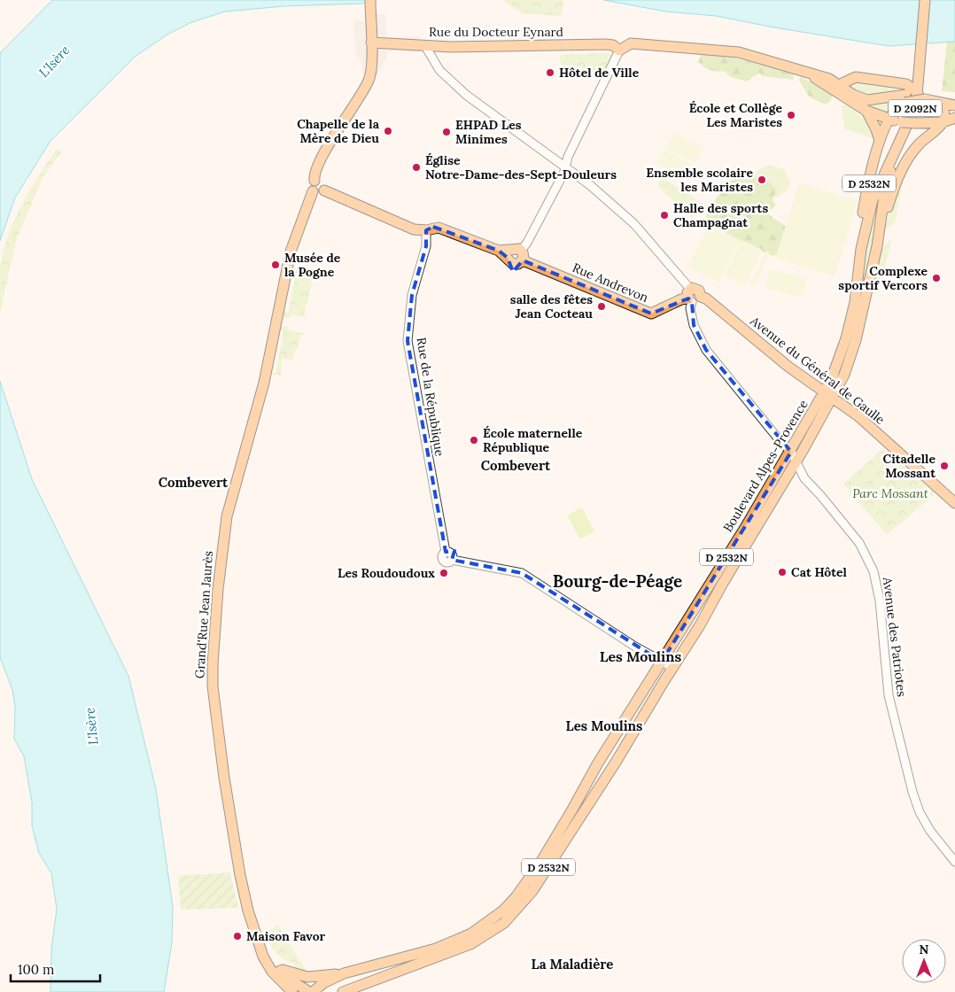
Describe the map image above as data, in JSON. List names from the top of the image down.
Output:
{
  "streets": {
    "main road": [
      "Rue du Docteur Eynard",
      "D 2092N",
      "D 2532N",
      "Rue Andrevon",
      "Avenue du Général de Gaulle",
      "Boulevard Alpes-Provence",
      "Grand'Rue Jean Jaurès"
    ],
    "street": ["Rue de la République", "Avenue des Patriotes"]
  },
  "crossings": [
    ["D 2092N", "Boulevard Alpes-Provence"],
    ["D 2532N", "Boulevard Alpes-Provence"],
    ["Rue Andrevon", "Avenue du Général de Gaulle"],
    ["Rue Andrevon", "Avenue des Patriotes"],
    ["Avenue du Général de Gaulle", "Boulevard Alpes-Provence"],
    ["Avenue du Général de Gaulle", "Avenue des Patriotes"],
    ["Rue de la République", "Boulevard Alpes-Provence"],
    ["Boulevard Alpes-Provence", "Avenue des Patriotes"]
  ],
  "districts": [
    "Combevert",
    "Combevert",
    "Bourg-de-Péage",
    "Les Moulins",
    "Les Moulins",
    "La Maladière"
  ],
  "water": ["L'Isère"],
  "parks": ["Parc Mossant"],
  "places": [
    "Hôtel de Ville",
    "École et Collège Les Maristes",
    "Chapelle de la Mère de Dieu",
    "EHPAD Les Minimes",
    "Église Notre-Dame-des-Sept-Douleurs",
    "Ensemble scolaire les Maristes",
    "Halle des sports Champagnat",
    "Musée de la Pogne",
    "Complexe sportif Vercors",
    "salle des fêtes Jean Cocteau",
    "École maternelle République",
    "Citadelle Mossant",
    "Cat Hôtel",
    "Les Roudoudoux",
    "Maison Favor"
  ],
  "scale_bar": "100 m",
  "north": "top"
}
